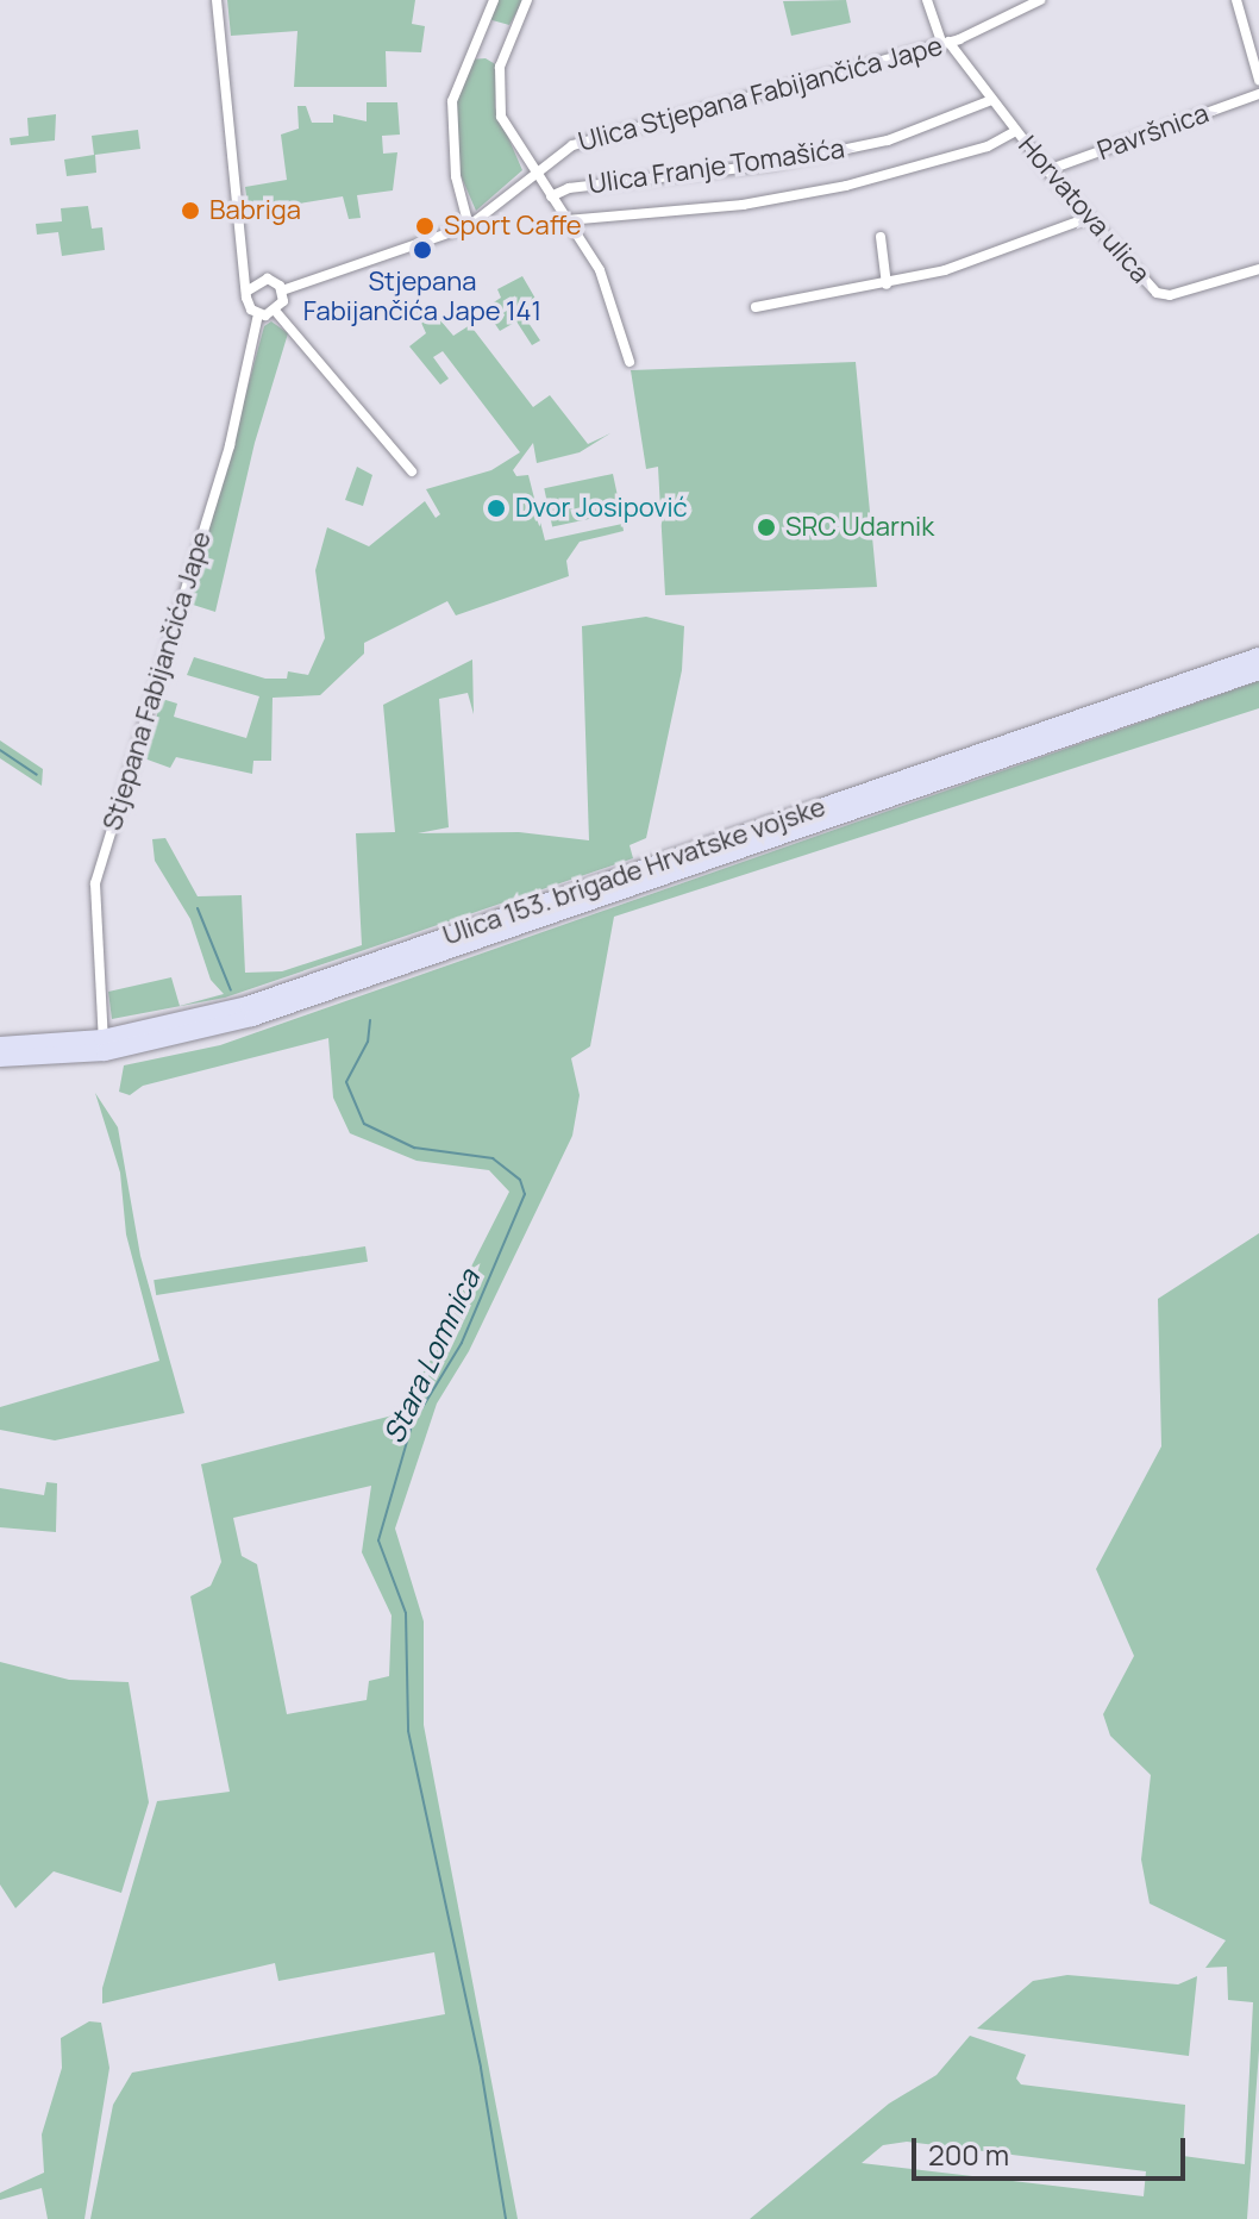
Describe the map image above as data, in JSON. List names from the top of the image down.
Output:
{
  "streets": {
    "main road": ["Ulica 153. brigade Hrvatske vojske"],
    "street": [
      "Ulica Stjepana Fabijančića Jape",
      "Pavršnica",
      "Ulica Franje Tomašića",
      "Horvatova ulica",
      "Stjepana Fabijančića Jape"
    ]
  },
  "crossings": [
    ["Ulica Stjepana Fabijančića Jape", "Horvatova ulica"],
    ["Ulica Stjepana Fabijančića Jape", "Stjepana Fabijančića Jape"],
    ["Pavršnica", "Horvatova ulica"],
    ["Ulica Franje Tomašića", "Horvatova ulica"],
    ["Stjepana Fabijančića Jape", "Ulica 153. brigade Hrvatske vojske"]
  ],
  "water": ["Stara Lomnica"],
  "places": [
    "Babriga",
    "Sport Caffe",
    "Stjepana Fabijančića Jape 141",
    "Dvor Josipović",
    "SRC Udarnik"
  ],
  "scale_bar": "200 m"
}
